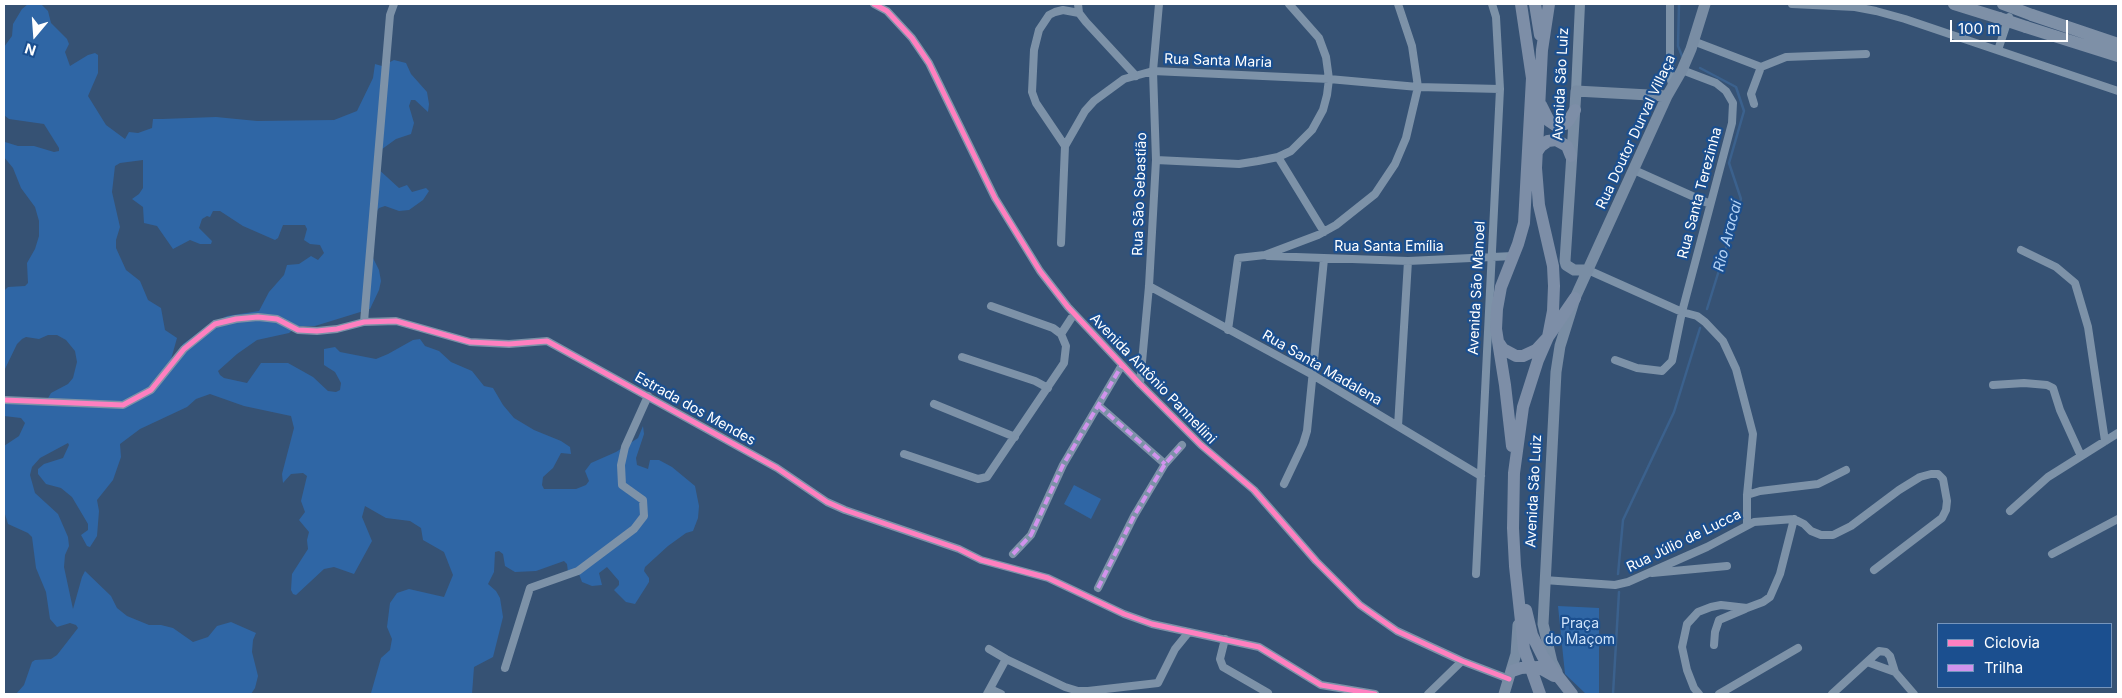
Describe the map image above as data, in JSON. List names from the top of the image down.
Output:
{
  "streets": {
    "main road": ["Avenida São Luiz", "Rua Doutor Durval Villaça"],
    "street": [
      "Rua Santa Maria",
      "Rua Santa Terezinha",
      "Rua São Sebastião",
      "Rua Santa Emília",
      "Avenida São Manoel",
      "Rua Santa Madalena",
      "Avenida Antônio Pannellini",
      "Estrada dos Mendes",
      "Rua Júlio de Lucca"
    ]
  },
  "crossings": [
    ["Rua Santa Maria", "Rua São Sebastião"],
    ["Rua Santa Maria", "Avenida São Manoel"],
    ["Avenida São Luiz", "Rua Doutor Durval Villaça"],
    ["Avenida São Luiz", "Rua Júlio de Lucca"],
    ["Rua Doutor Durval Villaça", "Rua Santa Terezinha"],
    ["Rua São Sebastião", "Rua Santa Madalena"],
    ["Rua São Sebastião", "Avenida Antônio Pannellini"],
    ["Rua Santa Emília", "Avenida São Manoel"],
    ["Avenida São Manoel", "Rua Santa Madalena"]
  ],
  "water": ["Rio Aracaí"],
  "parks": ["Praça do Maçom"],
  "legend": ["Ciclovia", "Trilha"],
  "scale_bar": "100 m",
  "north": "bottom"
}
